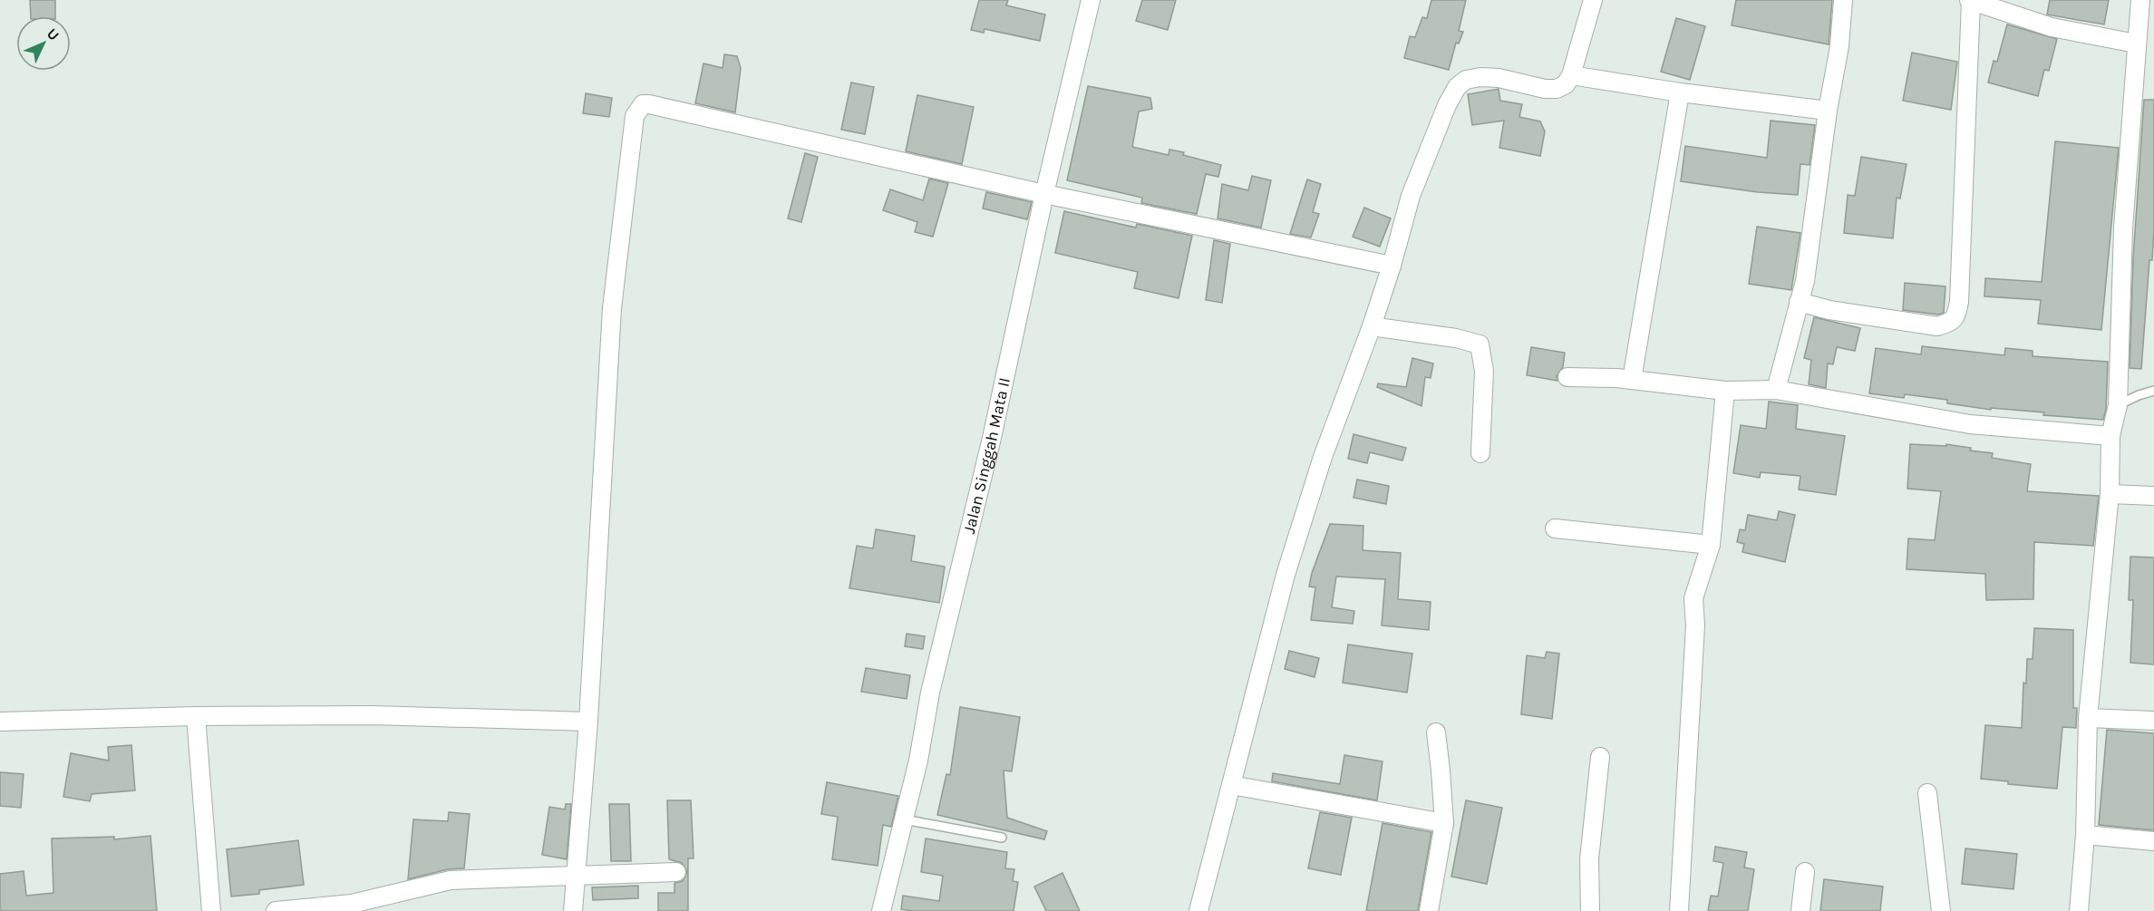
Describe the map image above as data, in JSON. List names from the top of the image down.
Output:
{
  "streets": {
    "street": ["Jalan Singgah Mata II"]
  },
  "north": "top right"
}
